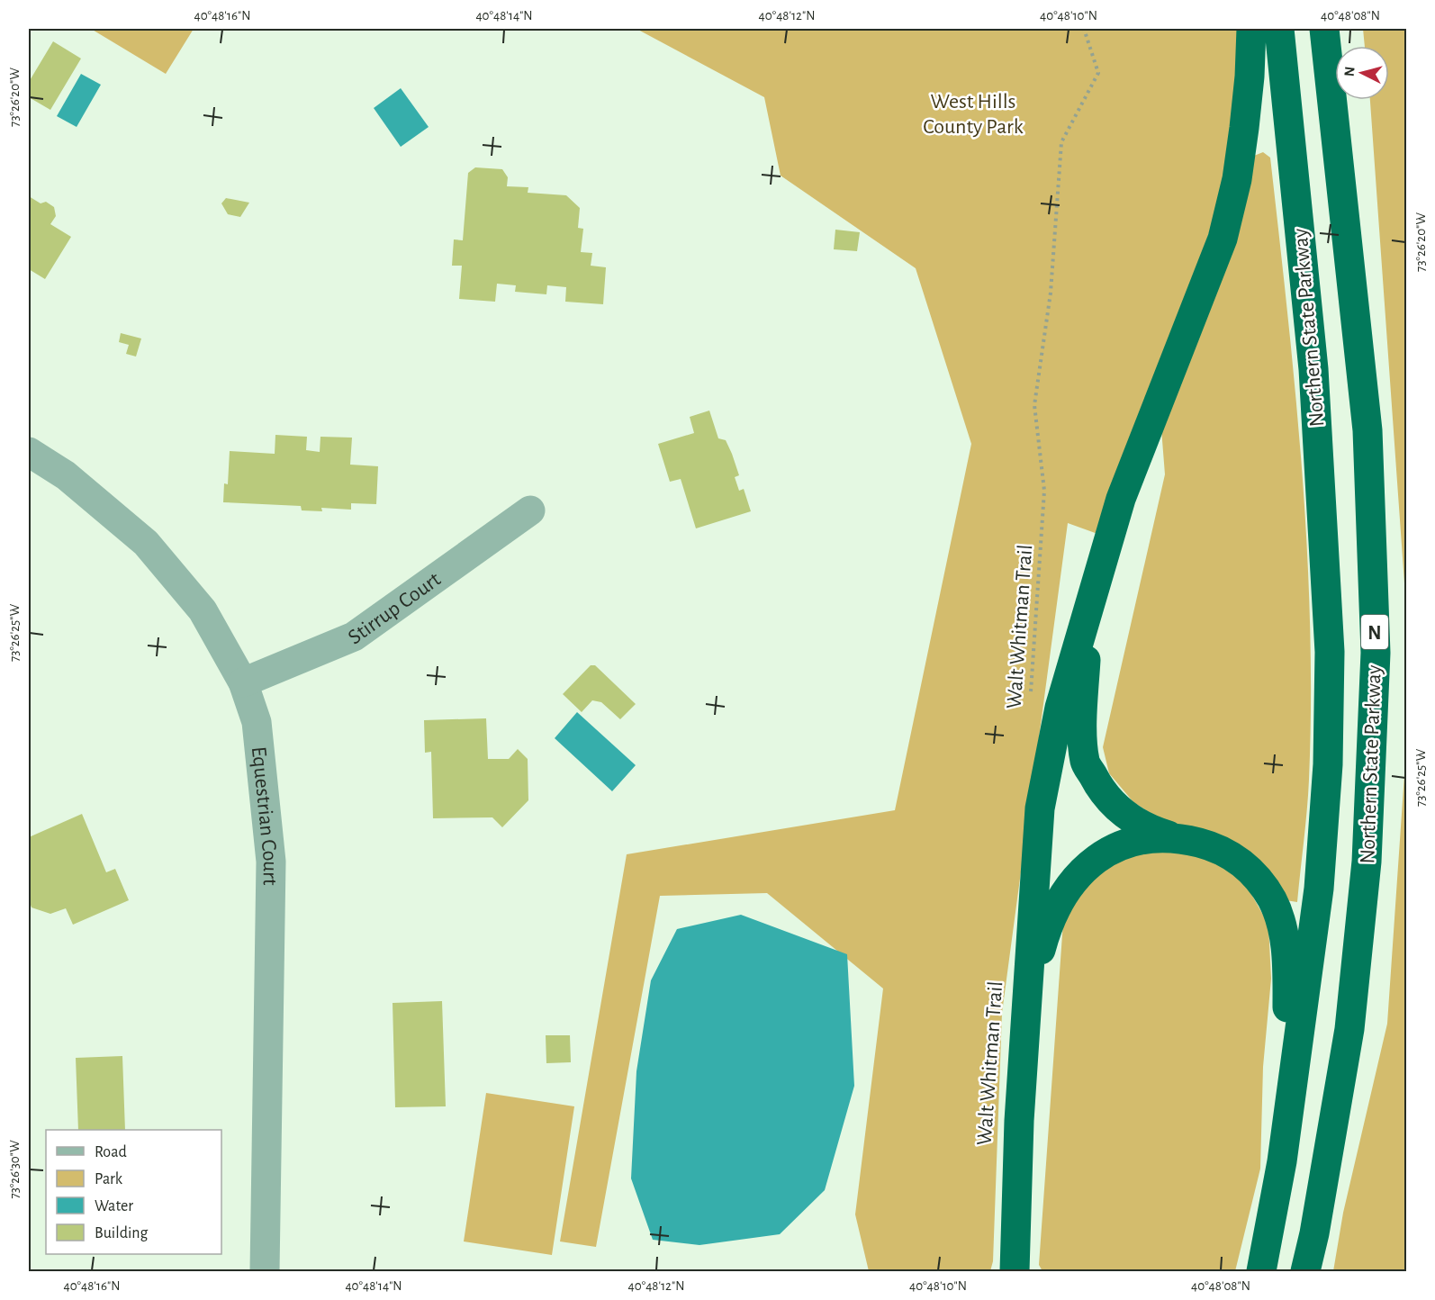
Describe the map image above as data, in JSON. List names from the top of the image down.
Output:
{
  "streets": {
    "highway": ["Northern State Parkway", "N"],
    "street": ["Stirrup Court", "Equestrian Court"],
    "path": ["Walt Whitman Trail"]
  },
  "crossings": [
    ["Stirrup Court", "Equestrian Court"]
  ],
  "parks": ["West Hills County Park"],
  "legend": [
    "Road",
    "Park",
    "Water",
    "Building"
  ],
  "north": "left",
  "coordinates": [
    "40°48'16\"N",
    "40°48'14\"N",
    "40°48'12\"N",
    "40°48'10\"N",
    "40°48'08\"N",
    "73°26'20\"W",
    "73°26'25\"W",
    "73°26'30\"W"
  ]
}
